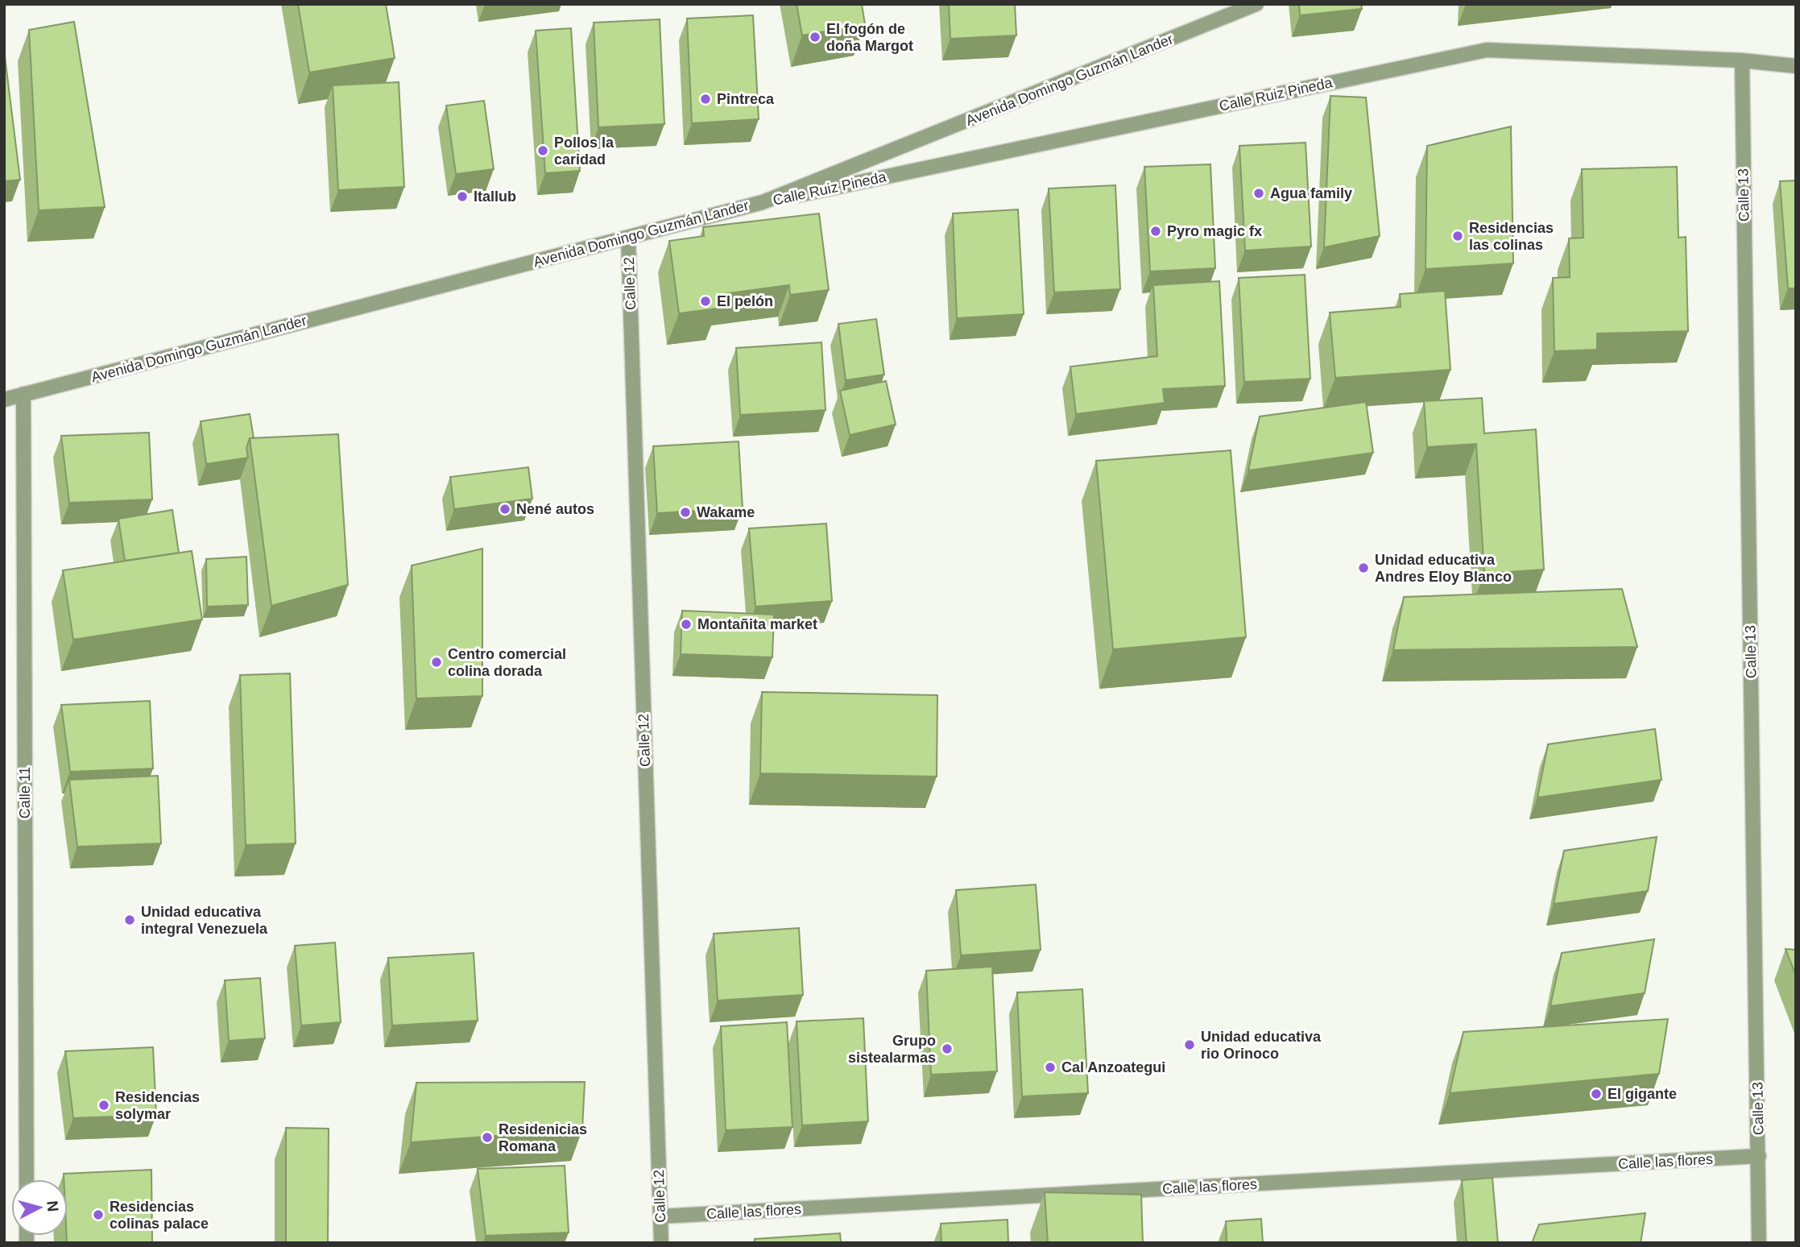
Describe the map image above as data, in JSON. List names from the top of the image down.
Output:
{
  "streets": {
    "street": [
      "Avenida Domingo Guzmán Lander",
      "Calle Ruiz Pineda",
      "Calle 13",
      "Calle 12",
      "Calle 11",
      "Calle las flores"
    ]
  },
  "crossings": [
    ["Avenida Domingo Guzmán Lander", "Calle Ruiz Pineda"],
    ["Avenida Domingo Guzmán Lander", "Calle 12"],
    ["Avenida Domingo Guzmán Lander", "Calle 11"],
    ["Calle Ruiz Pineda", "Calle 13"],
    ["Calle 13", "Calle las flores"],
    ["Calle 12", "Calle las flores"]
  ],
  "places": [
    "El fogón de doña Margot",
    "Pintreca",
    "Pollos la caridad",
    "Agua family",
    "Itallub",
    "Pyro magic fx",
    "Residencias las colinas",
    "El pelón",
    "Nené autos",
    "Wakame",
    "Unidad educativa Andres Eloy Blanco",
    "Montañita market",
    "Centro comercial colina dorada",
    "Unidad educativa integral Venezuela",
    "Unidad educativa rio Orinoco",
    "Grupo sistealarmas",
    "Cal Anzoategui",
    "El gigante",
    "Residencias solymar",
    "Residenicias Romana",
    "Residencias colinas palace"
  ],
  "north": "right"
}
